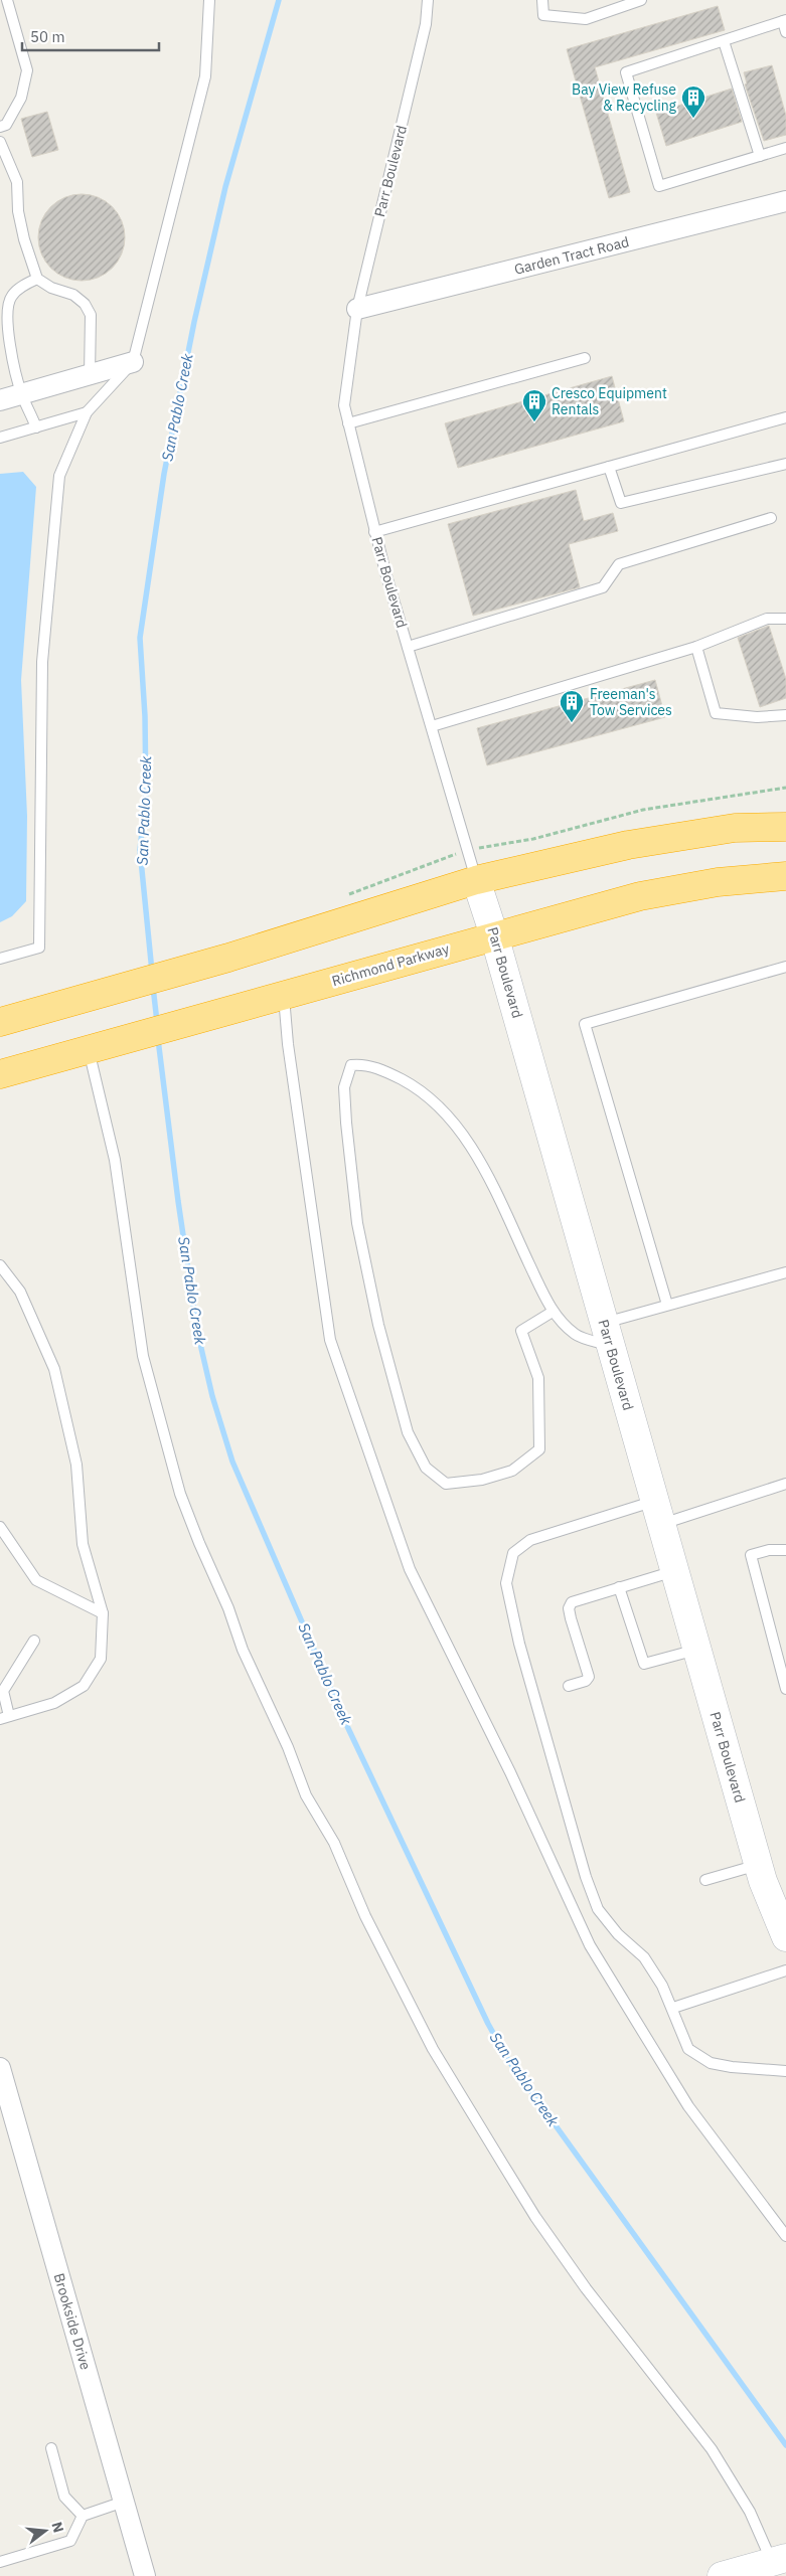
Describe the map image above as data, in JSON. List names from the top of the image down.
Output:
{
  "streets": {
    "highway": ["Richmond Parkway"],
    "street": ["Parr Boulevard", "Garden Tract Road", "Brookside Drive"]
  },
  "crossings": [
    ["Parr Boulevard", "Garden Tract Road"],
    ["Parr Boulevard", "Richmond Parkway"]
  ],
  "water": ["San Pablo Creek"],
  "places": {
    "building": ["Bay View Refuse & Recycling", "Cresco Equipment Rentals", "Freeman's Tow Services"]
  },
  "scale_bar": "50 m",
  "north": "right"
}
